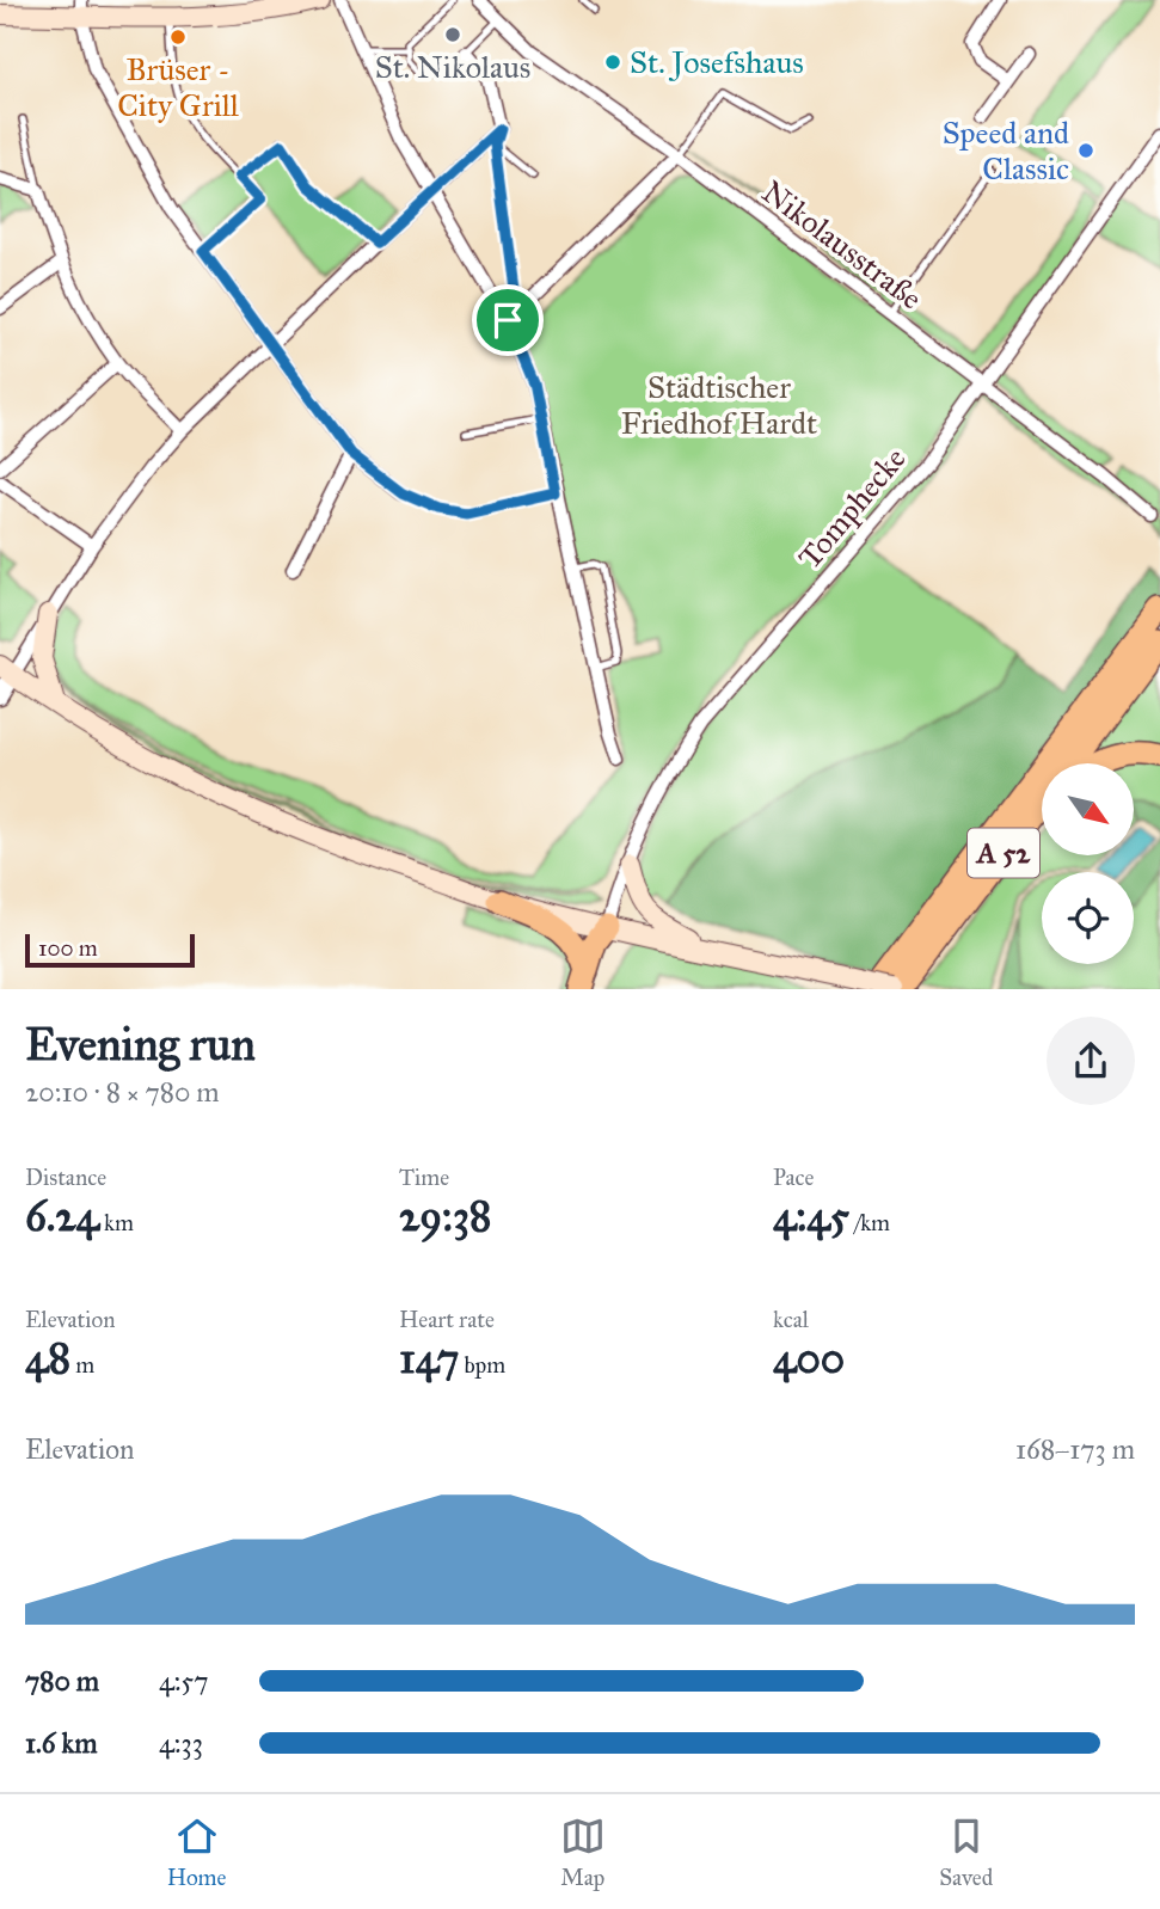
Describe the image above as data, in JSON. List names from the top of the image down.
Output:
{
  "streets": {
    "highway": ["A 52"],
    "street": ["Nikolausstraße", "Tomphecke"]
  },
  "crossings": [
    ["Nikolausstraße", "Tomphecke"]
  ],
  "parks": ["Städtischer Friedhof Hardt"],
  "places": [
    "St. Nikolaus",
    "Brüser - City Grill",
    "St. Josefshaus",
    "Speed and Classic"
  ],
  "scale_bar": "100 m",
  "north": "bottom right",
  "page": {
    "scale": "100 m",
    "heading": ["Evening run", "20:10 · 8 × 780 m"],
    "stats": [
      ["Distance", "6.24 km"],
      ["Time", "29:38"],
      ["Pace", "4:45 /km"],
      ["Elevation", "48 m"],
      ["Heart rate", "147 bpm"],
      ["kcal", "400"]
    ],
    "chart": ["Elevation", "168–173 m"],
    "list": [
      {
        "name": "780 m",
        "note": "4:57"
      },
      {
        "name": "1.6 km",
        "note": "4:33"
      }
    ],
    "tabs": ["Home", "Map", "Saved"]
  }
}
